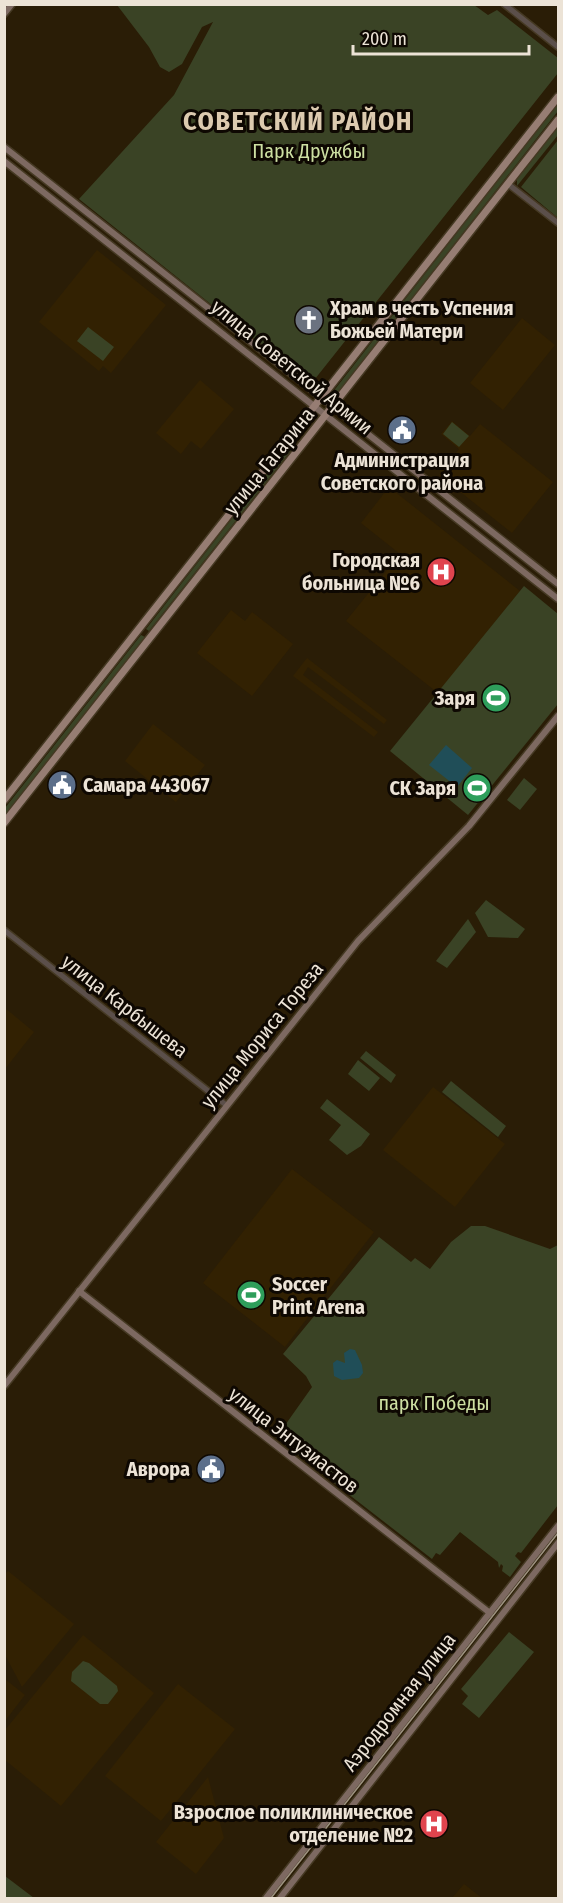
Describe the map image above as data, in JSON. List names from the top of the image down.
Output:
{
  "streets": {
    "main road": [
      "улица Советской Армии",
      "улица Гагарина",
      "улица Мориса Тореза",
      "улица Энтузиастов",
      "Аэродромная улица"
    ],
    "street": ["улица Карбышева"]
  },
  "crossings": [
    ["улица Советской Армии", "улица Гагарина"],
    ["улица Карбышева", "улица Мориса Тореза"],
    ["улица Мориса Тореза", "улица Энтузиастов"],
    ["улица Энтузиастов", "Аэродромная улица"]
  ],
  "districts": ["СОВЕТСКИЙ РАЙОН"],
  "parks": ["Парк Дружбы", "парк Победы"],
  "places": {
    "church": ["Храм в честь Успения Божьей Матери"],
    "public building": ["Администрация Советского района", "Самара 443067", "Аврора"],
    "hospital": ["Городская больница №6", "Взрослое поликлиническое отделение №2"],
    "sports": ["Заря", "СК Заря", "Soccer Print Arena"]
  },
  "scale_bar": "200 m"
}
